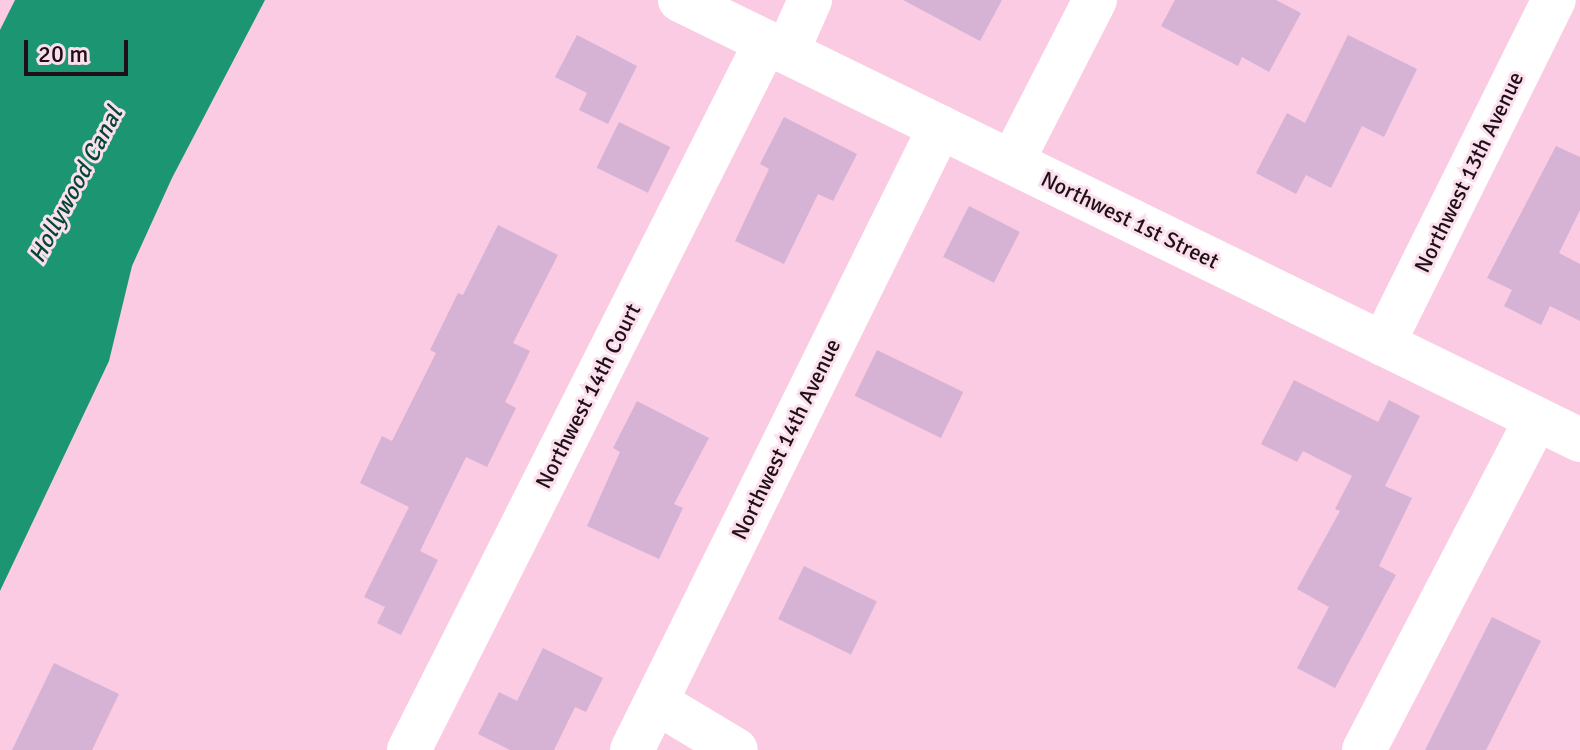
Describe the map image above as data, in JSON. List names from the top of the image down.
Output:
{
  "streets": {
    "street": [
      "Northwest 13th Avenue",
      "Northwest 1st Street",
      "Northwest 14th Court",
      "Northwest 14th Avenue"
    ]
  },
  "crossings": [
    ["Northwest 13th Avenue", "Northwest 1st Street"],
    ["Northwest 1st Street", "Northwest 14th Court"],
    ["Northwest 1st Street", "Northwest 14th Avenue"]
  ],
  "water": ["Hollywood Canal"],
  "scale_bar": "20 m"
}
